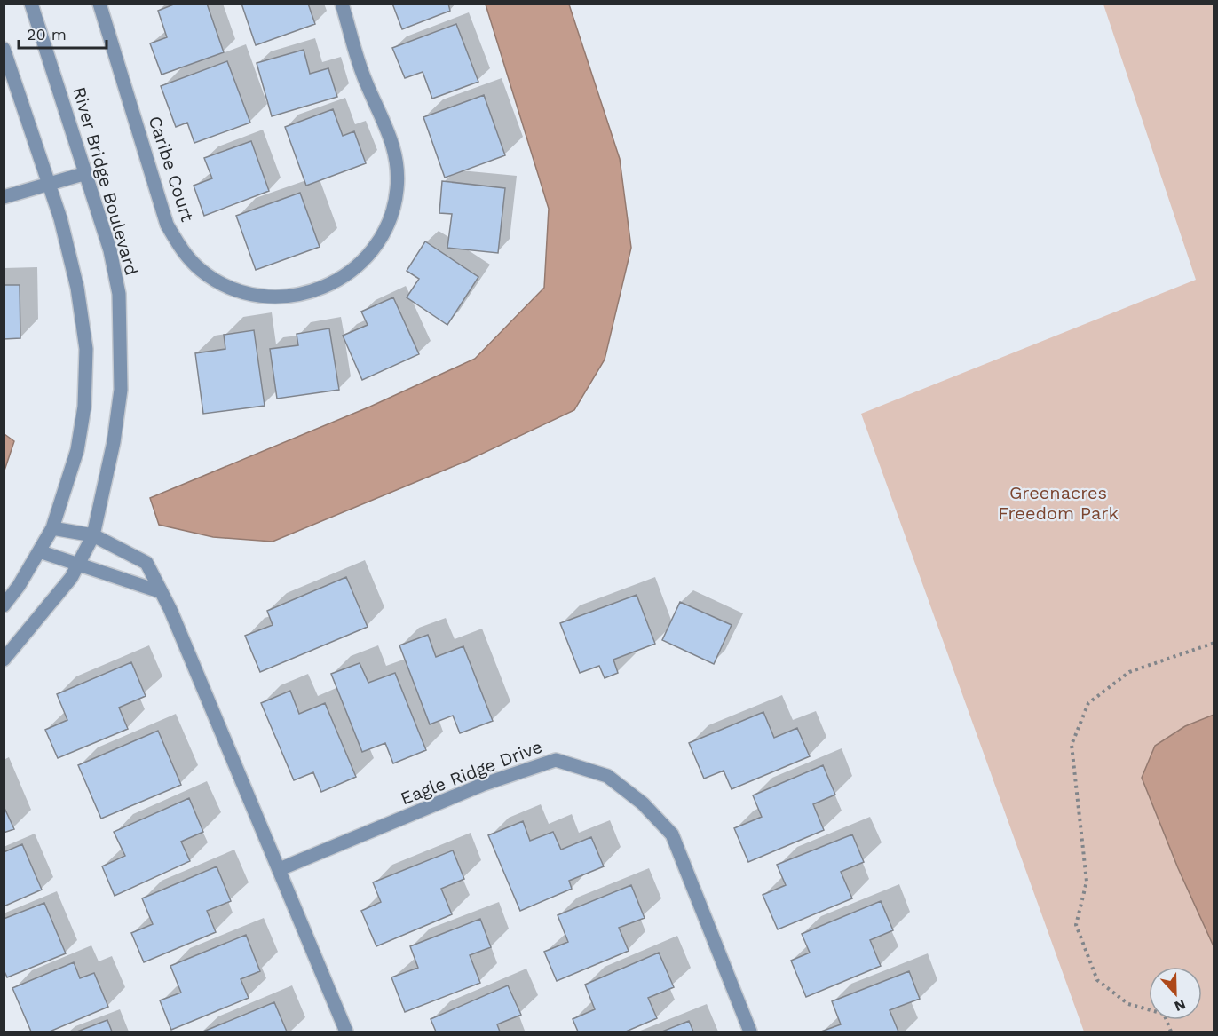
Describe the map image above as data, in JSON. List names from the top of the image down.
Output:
{
  "streets": {
    "street": ["Caribe Court", "River Bridge Boulevard", "Eagle Ridge Drive"]
  },
  "parks": ["Greenacres Freedom Park"],
  "scale_bar": "20 m",
  "north": "bottom"
}
